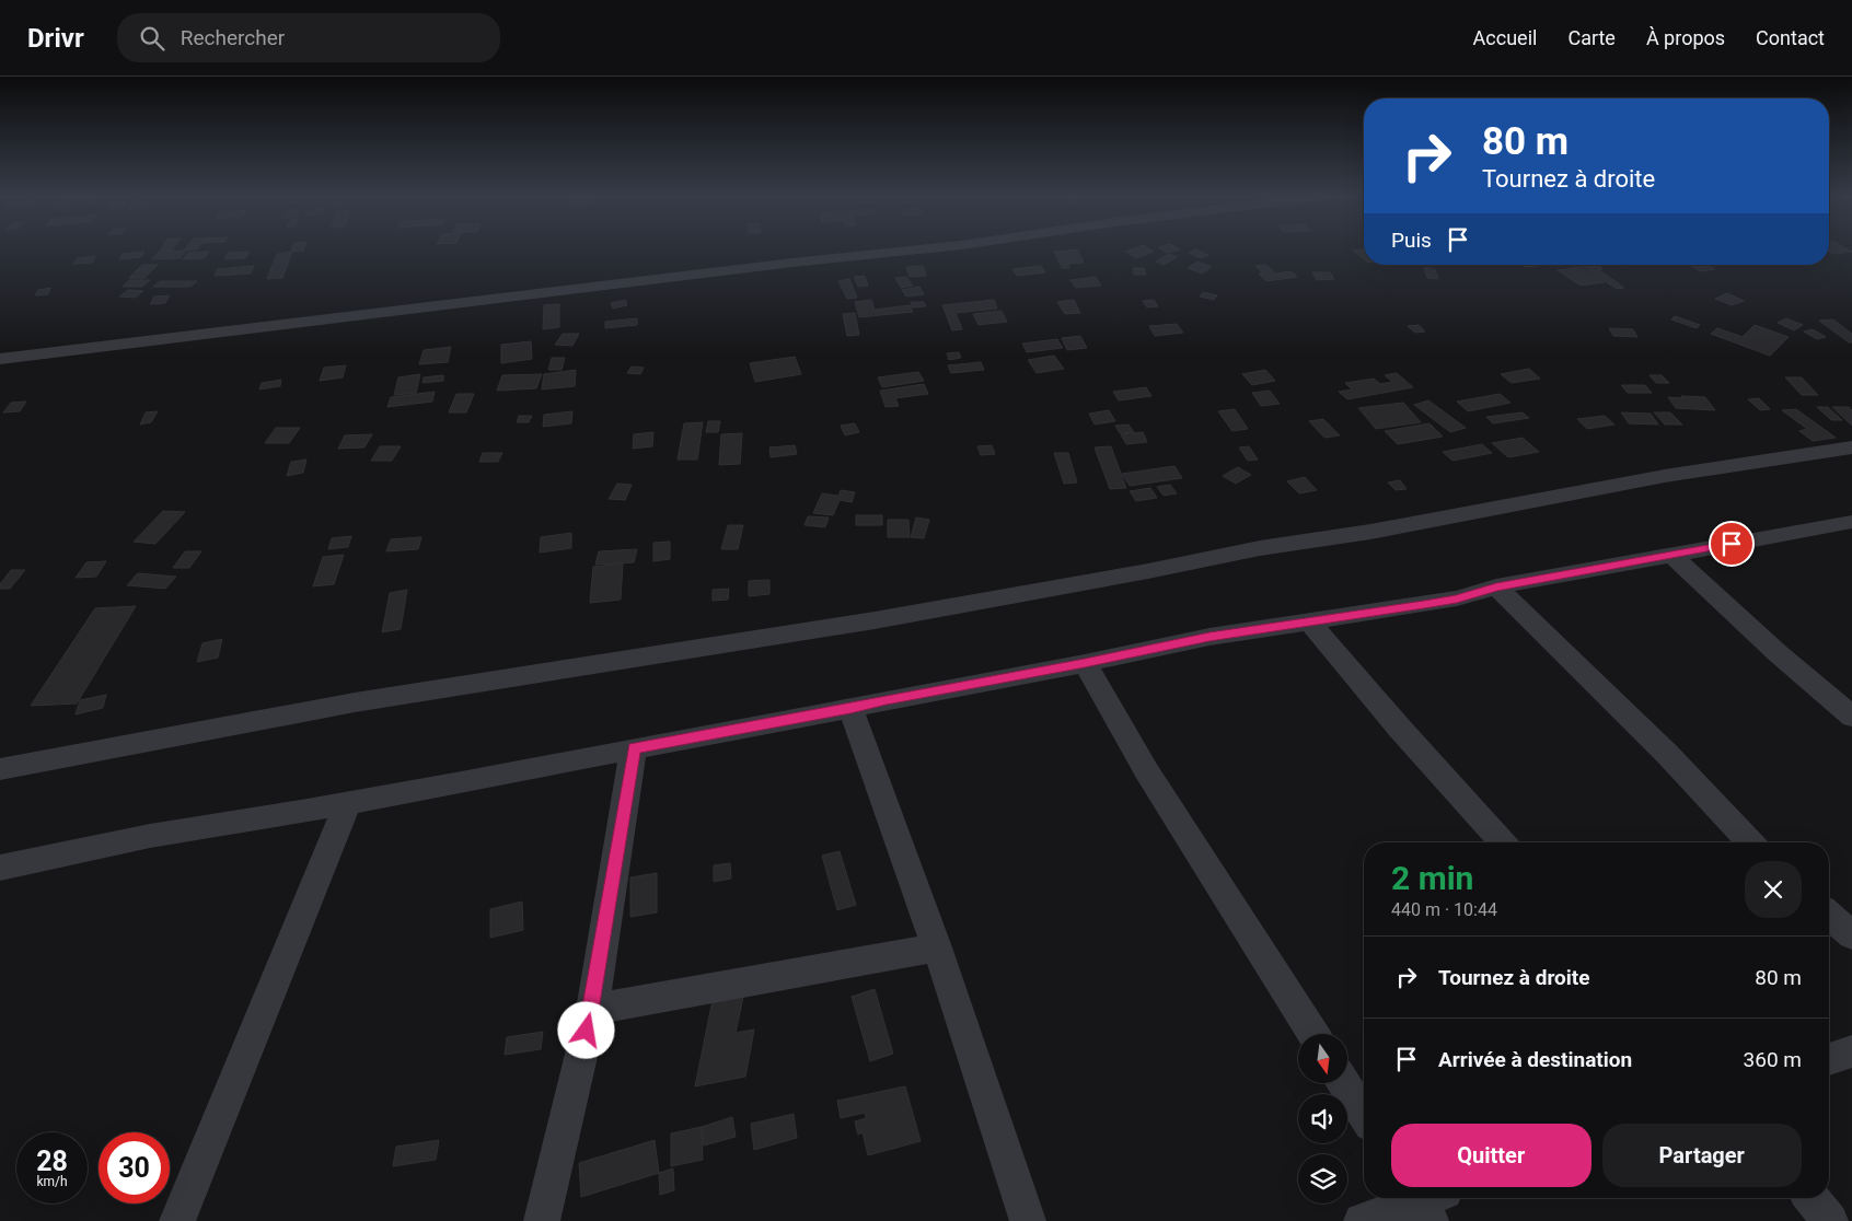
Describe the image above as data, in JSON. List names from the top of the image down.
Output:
{
  "north": "bottom",
  "page": {
    "header": "Drivr",
    "search": "Rechercher",
    "nav": [
      "Accueil",
      "Carte",
      "À propos",
      "Contact"
    ],
    "turn": ["80 m", "Tournez à droite"],
    "then": "Puis",
    "heading": ["2 min", "440 m · 10:44"],
    "list": [
      {
        "name": "Tournez à droite",
        "value": "80 m"
      },
      {
        "name": "Arrivée à destination",
        "value": "360 m"
      }
    ],
    "buttons": ["Quitter", "Partager"],
    "speed": "28 km/h",
    "limit": "30"
  }
}
